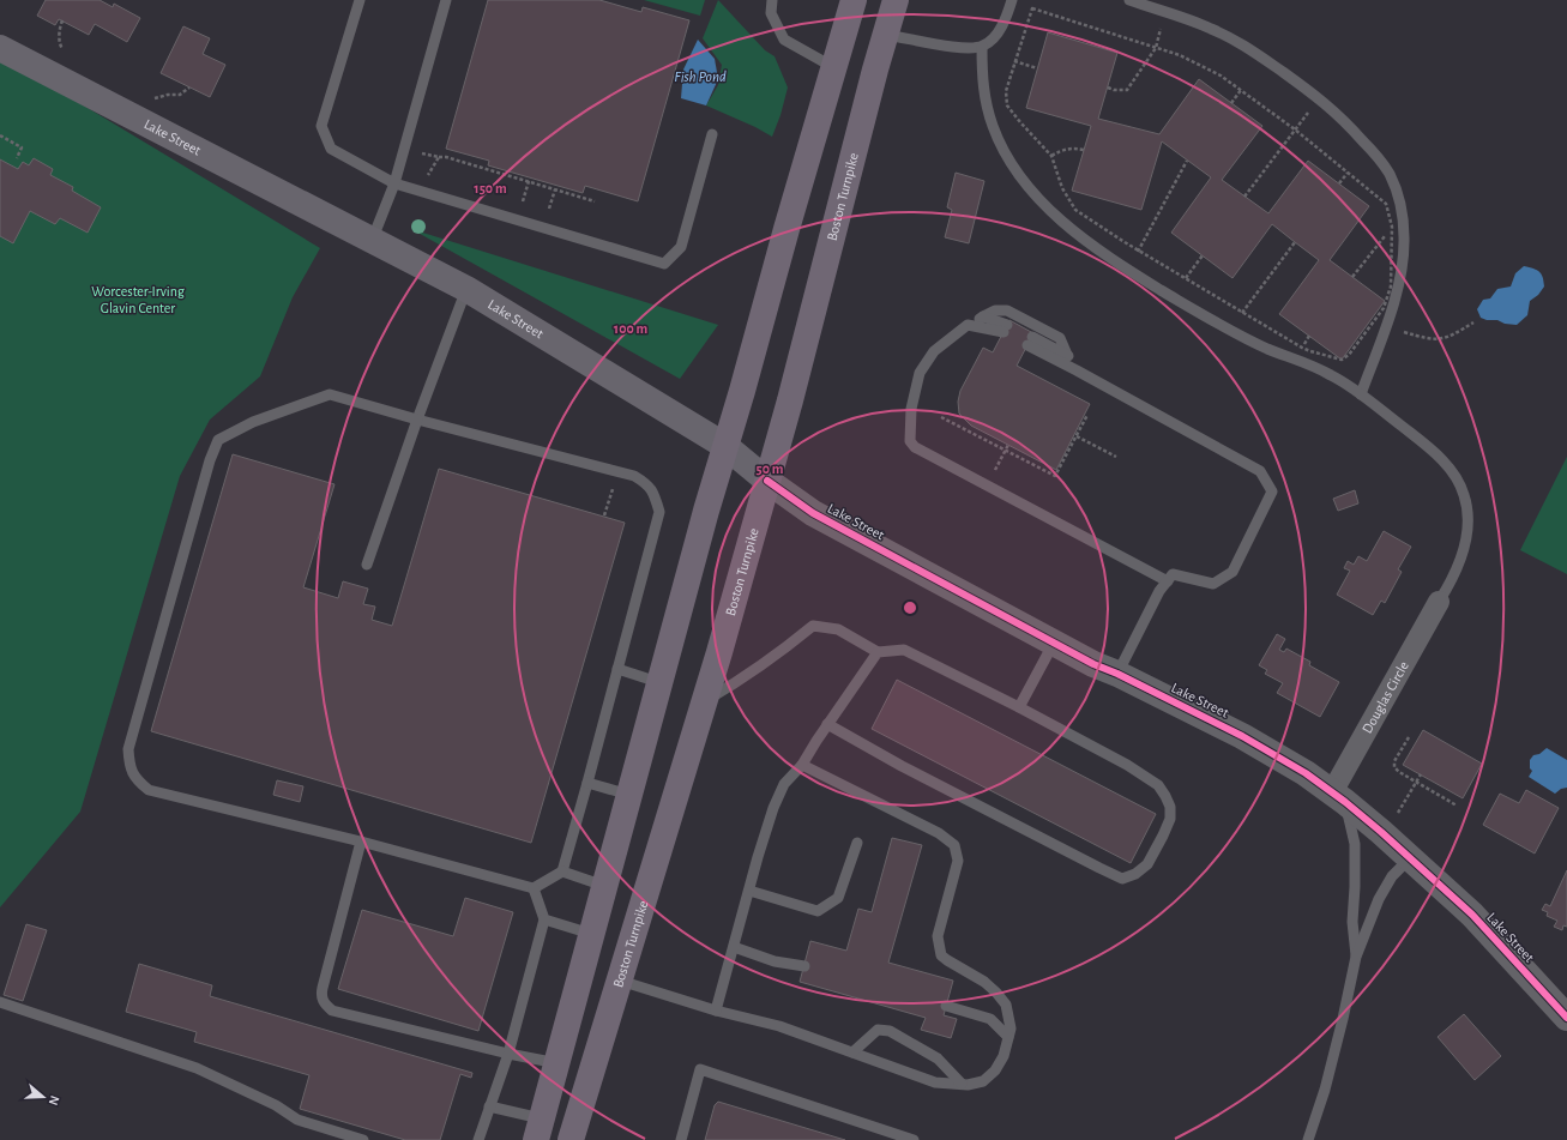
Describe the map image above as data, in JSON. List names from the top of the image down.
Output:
{
  "streets": {
    "highway": ["Boston Turnpike"],
    "main road": ["Lake Street"],
    "street": ["Douglas Circle"]
  },
  "crossings": [
    ["Lake Street", "Boston Turnpike"],
    ["Lake Street", "Douglas Circle"]
  ],
  "water": ["Fish Pond"],
  "parks": ["Worcester-Irving Glavin Center"],
  "north": "right",
  "rings": ["150 m", "100 m", "50 m"]
}
